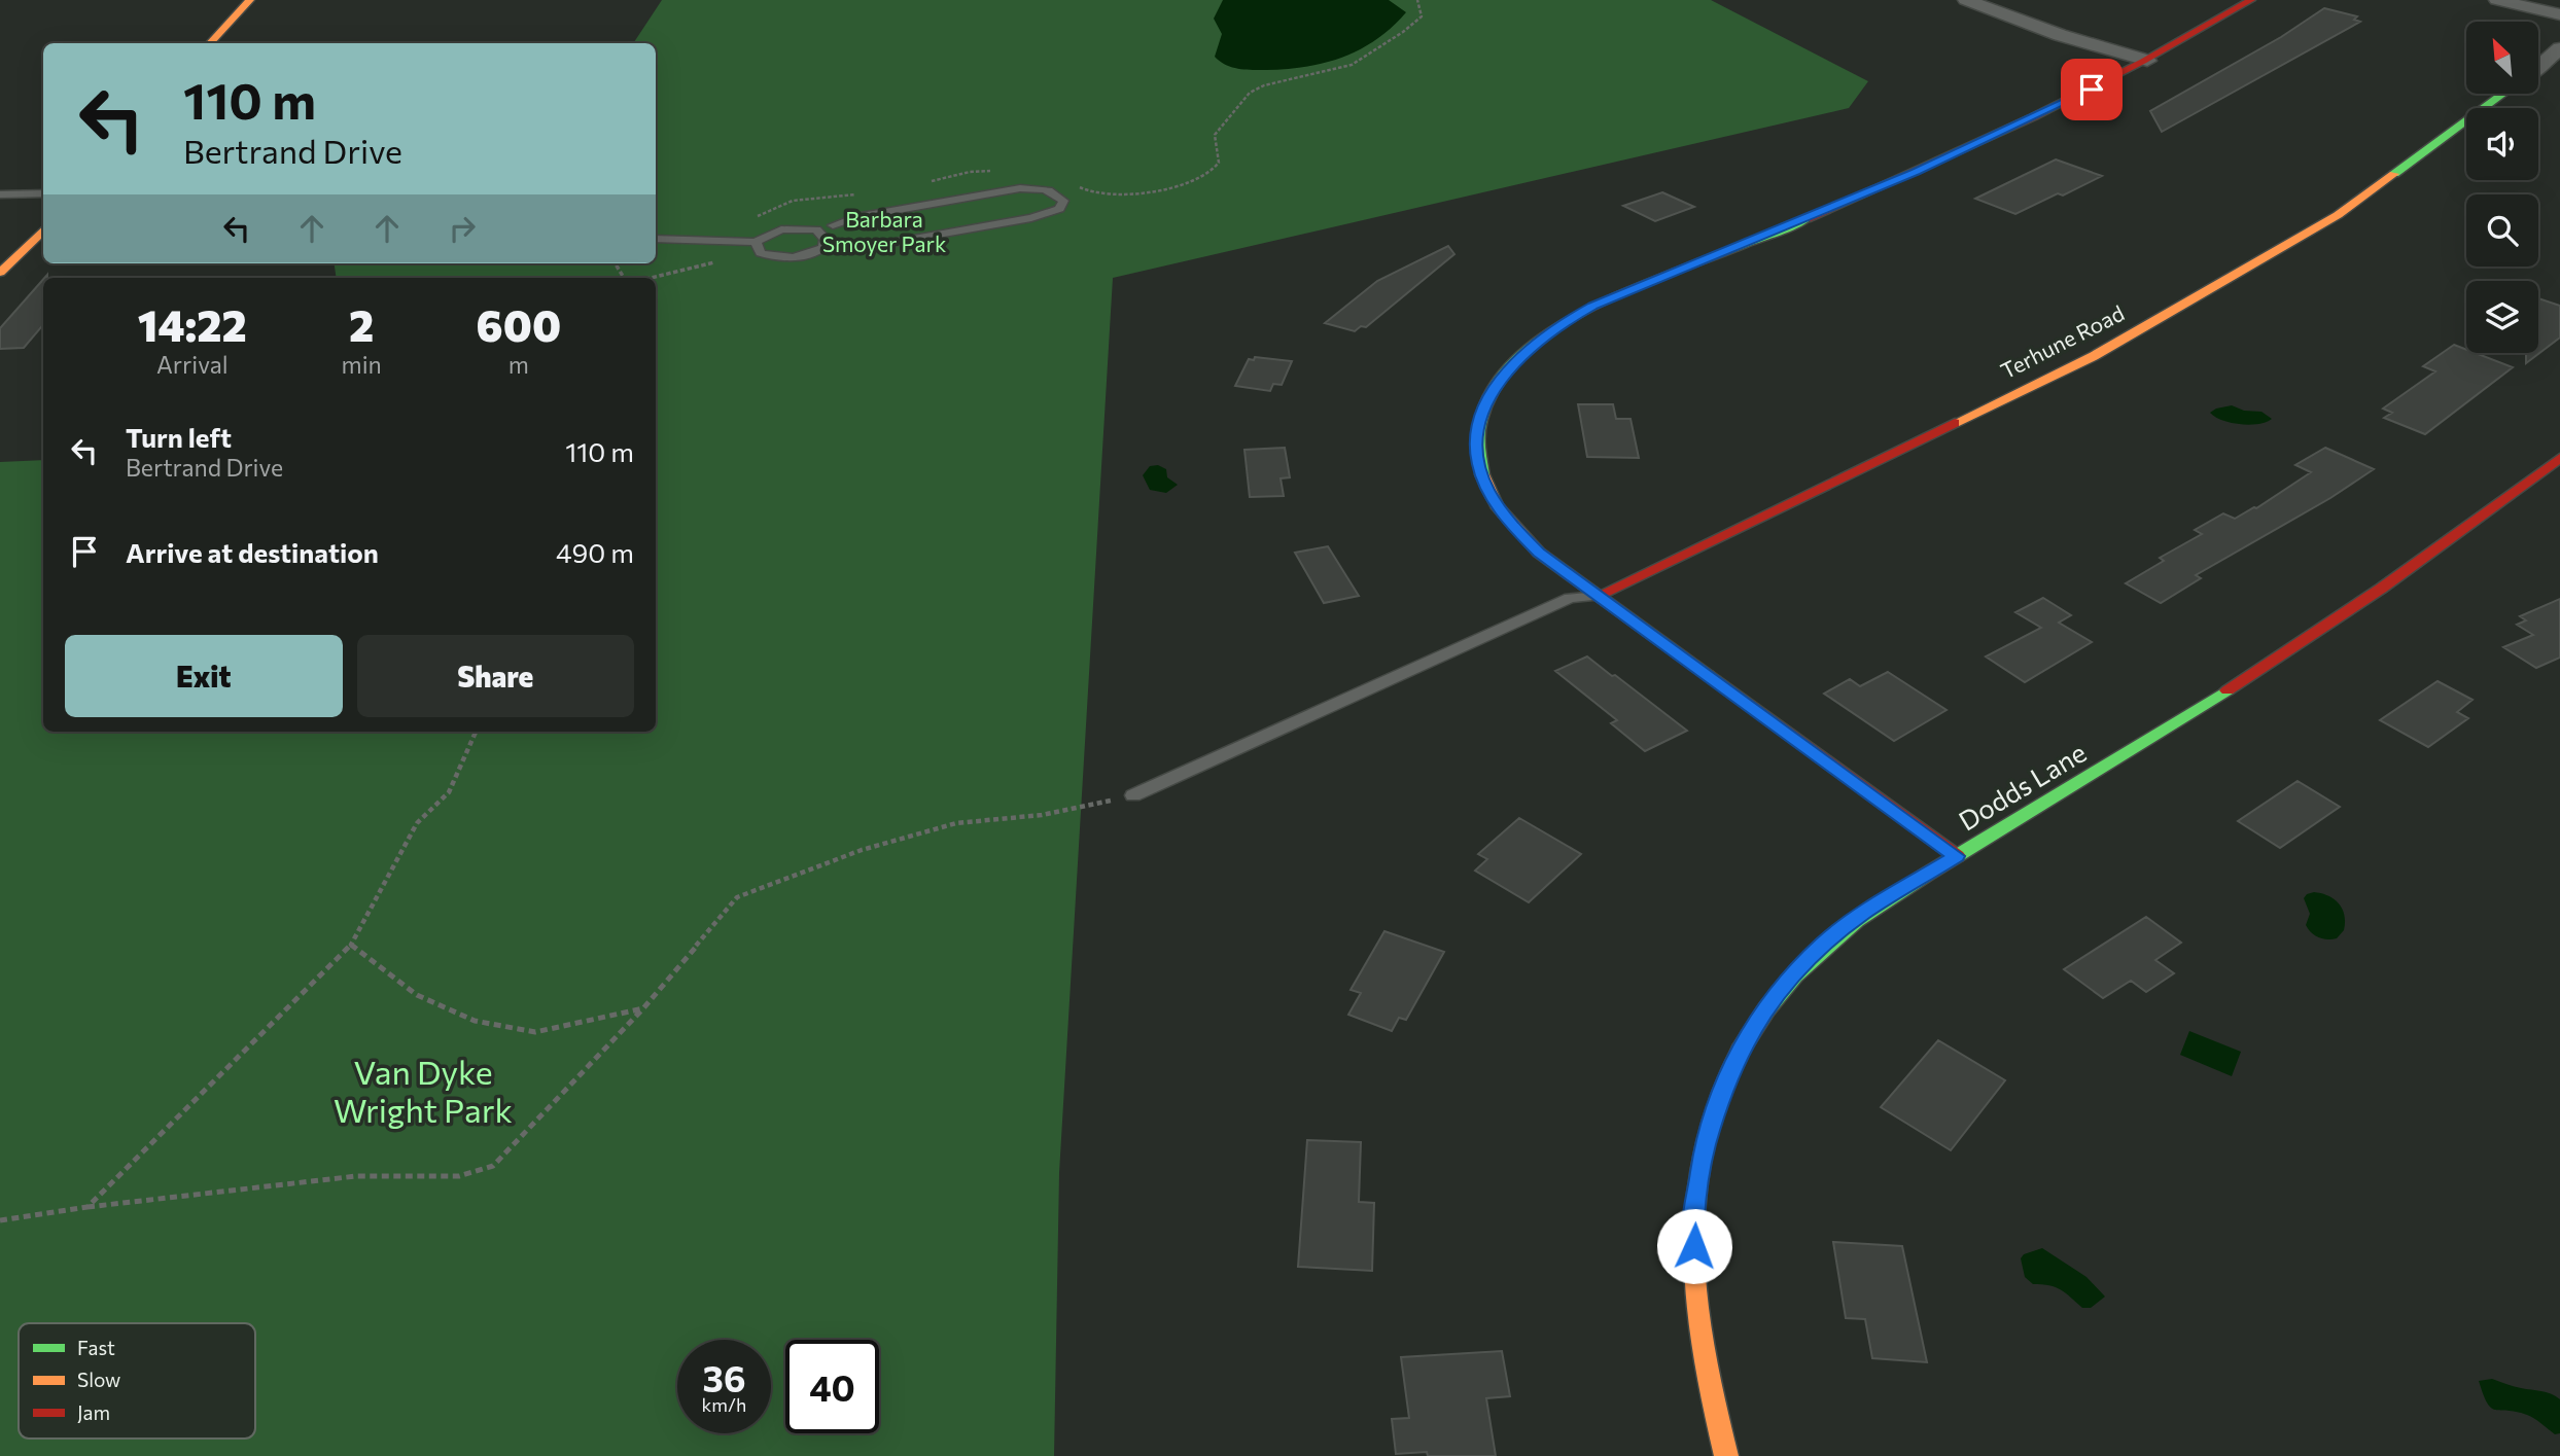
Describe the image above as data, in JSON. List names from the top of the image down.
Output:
{
  "streets": {
    "street": ["Terhune Road", "Dodds Lane"]
  },
  "parks": ["Barbara Smoyer Park", "Van Dyke Wright Park"],
  "legend": ["Fast", "Slow", "Jam"],
  "north": "top left",
  "page": {
    "turn": ["110 m", "Bertrand Drive"],
    "eta": [
      "14:22",
      "Arrival",
      "2",
      "min",
      "600",
      "m"
    ],
    "list": [
      {
        "name": "Turn left",
        "note": "Bertrand Drive",
        "value": "110 m"
      },
      {
        "name": "Arrive at destination",
        "value": "490 m"
      }
    ],
    "buttons": ["Exit", "Share"],
    "speed": "36 km/h",
    "limit": "40"
  }
}
